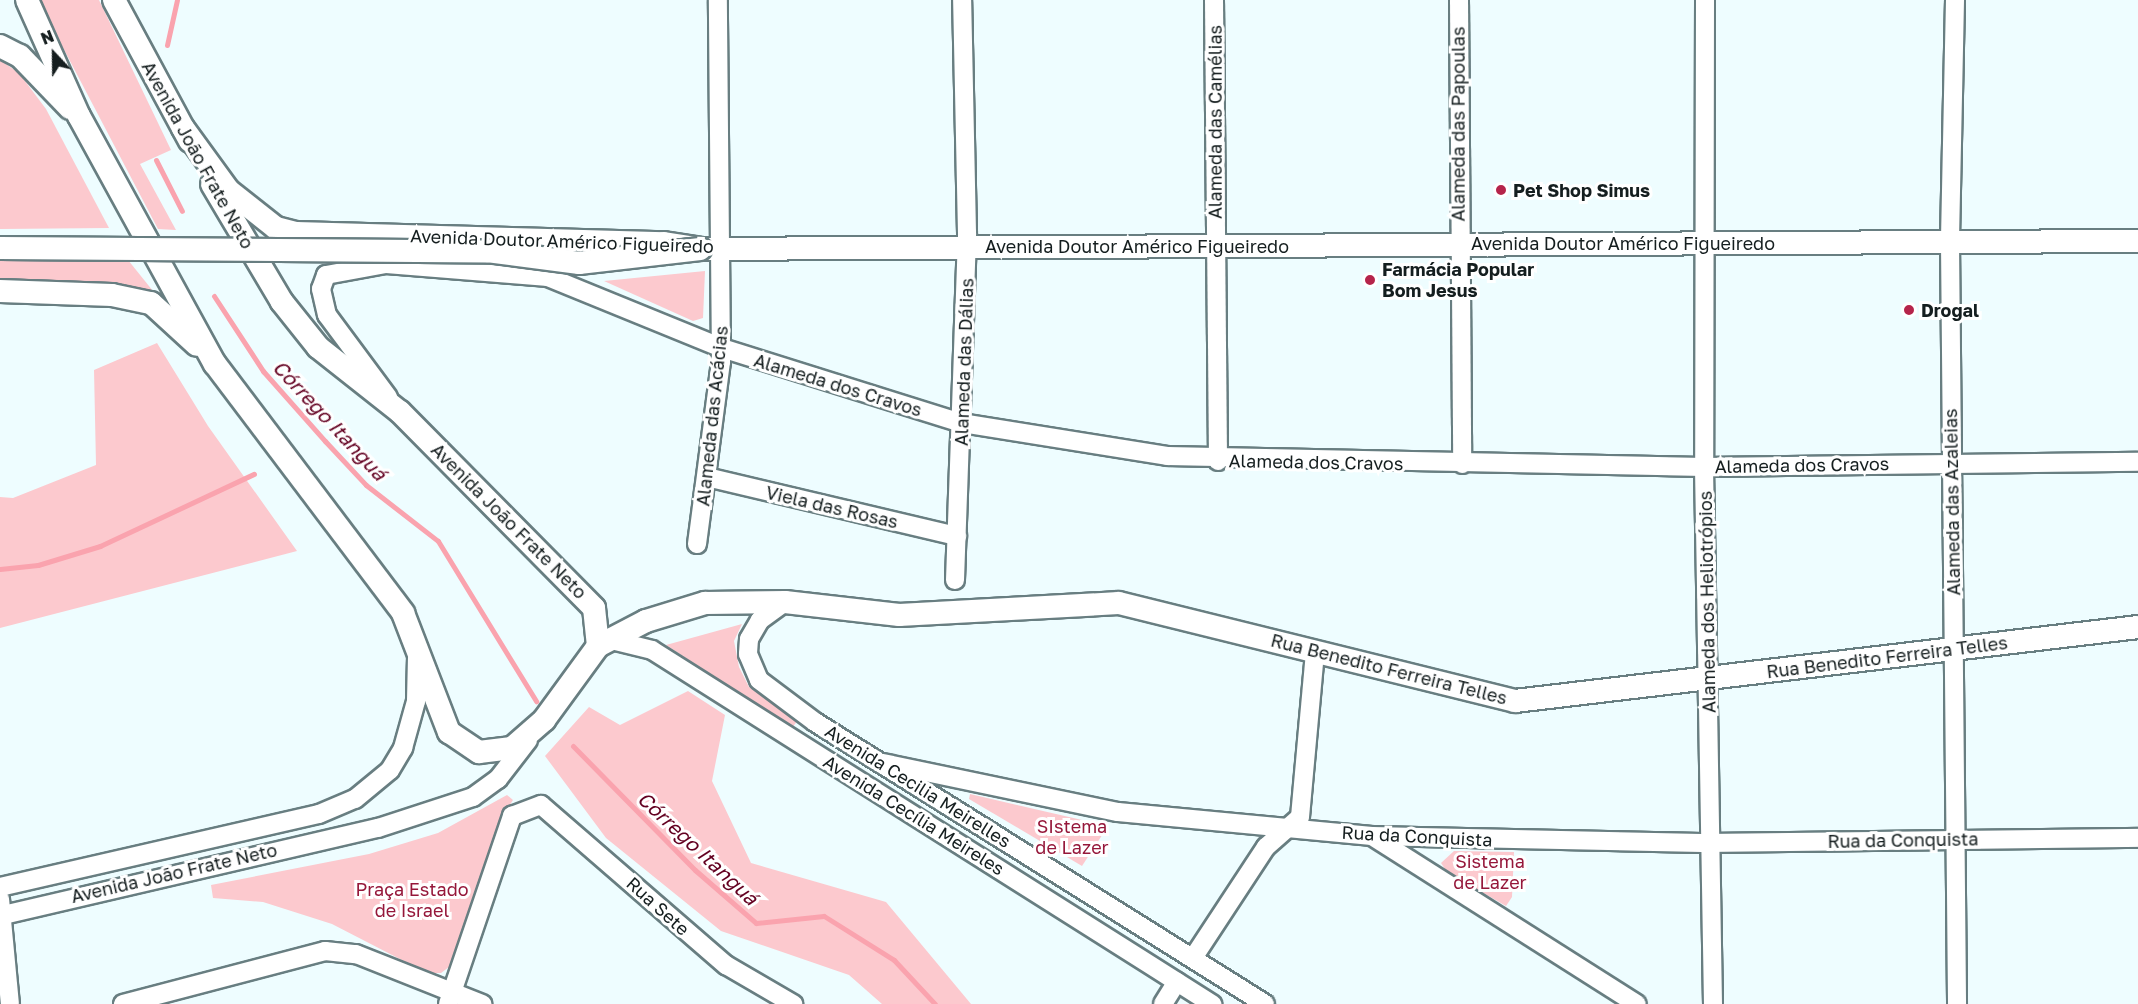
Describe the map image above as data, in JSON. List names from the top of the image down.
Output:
{
  "streets": {
    "main road": ["Avenida João Frate Neto", "Avenida Doutor Américo Figueiredo", "Rua Benedito Ferreira Telles"],
    "street": [
      "Alameda das Camélias",
      "Alameda das Papoulas",
      "Alameda das Dálias",
      "Alameda dos Cravos",
      "Alameda das Acácias",
      "Alameda das Azaleias",
      "Viela das Rosas",
      "Alameda dos Heliotrópios",
      "Avenida Cecilia Meirelles",
      "Avenida Cecília Meireles",
      "Rua da Conquista",
      "Rua Sete"
    ]
  },
  "crossings": [
    ["Alameda das Camélias", "Avenida Doutor Américo Figueiredo"],
    ["Alameda das Camélias", "Alameda dos Cravos"],
    ["Alameda das Papoulas", "Avenida Doutor Américo Figueiredo"],
    ["Alameda das Papoulas", "Alameda dos Cravos"],
    ["Avenida João Frate Neto", "Avenida Doutor Américo Figueiredo"],
    ["Avenida João Frate Neto", "Alameda dos Cravos"],
    ["Avenida João Frate Neto", "Rua Benedito Ferreira Telles"],
    ["Avenida João Frate Neto", "Avenida Cecília Meireles"],
    ["Avenida Doutor Américo Figueiredo", "Alameda das Dálias"],
    ["Avenida Doutor Américo Figueiredo", "Alameda das Acácias"],
    ["Avenida Doutor Américo Figueiredo", "Alameda das Azaleias"],
    ["Avenida Doutor Américo Figueiredo", "Alameda dos Heliotrópios"],
    ["Alameda das Dálias", "Alameda dos Cravos"],
    ["Alameda das Dálias", "Viela das Rosas"],
    ["Alameda dos Cravos", "Alameda das Acácias"],
    ["Alameda dos Cravos", "Alameda das Azaleias"],
    ["Alameda dos Cravos", "Alameda dos Heliotrópios"],
    ["Alameda das Acácias", "Viela das Rosas"],
    ["Alameda das Azaleias", "Rua Benedito Ferreira Telles"],
    ["Alameda das Azaleias", "Rua da Conquista"],
    ["Alameda dos Heliotrópios", "Rua Benedito Ferreira Telles"],
    ["Alameda dos Heliotrópios", "Rua da Conquista"],
    ["Rua Benedito Ferreira Telles", "Avenida Cecilia Meirelles"],
    ["Rua Benedito Ferreira Telles", "Avenida Cecília Meireles"],
    ["Avenida Cecilia Meirelles", "Avenida Cecília Meireles"],
    ["Avenida Cecilia Meirelles", "Rua da Conquista"]
  ],
  "water": ["Córrego Itanguá"],
  "parks": ["SIstema de Lazer", "Sistema de Lazer", "Praça Estado de Israel"],
  "places": ["Pet Shop Simus", "Farmácia Popular Bom Jesus", "Drogal"],
  "north": "top"
}
